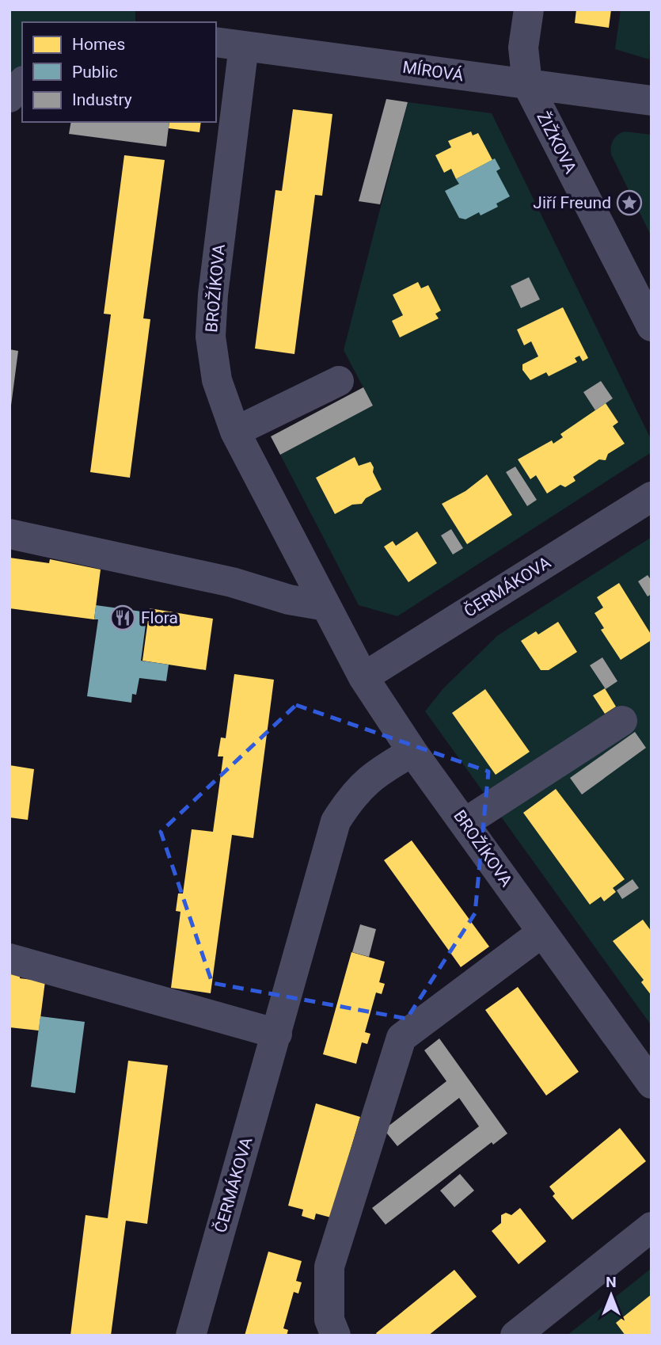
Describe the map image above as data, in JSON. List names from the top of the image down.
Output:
{
  "streets": {
    "street": [
      "MÍROVÁ",
      "ŽIŽKOVA",
      "BROŽÍKOVA",
      "ČERMÁKOVA"
    ]
  },
  "crossings": [
    ["MÍROVÁ", "ŽIŽKOVA"],
    ["MÍROVÁ", "BROŽÍKOVA"],
    ["BROŽÍKOVA", "ČERMÁKOVA"]
  ],
  "places": {
    "place": ["Jiří Freund"],
    "restaurant": ["Flora"]
  },
  "legend": ["Homes", "Public", "Industry"],
  "north": "top"
}
